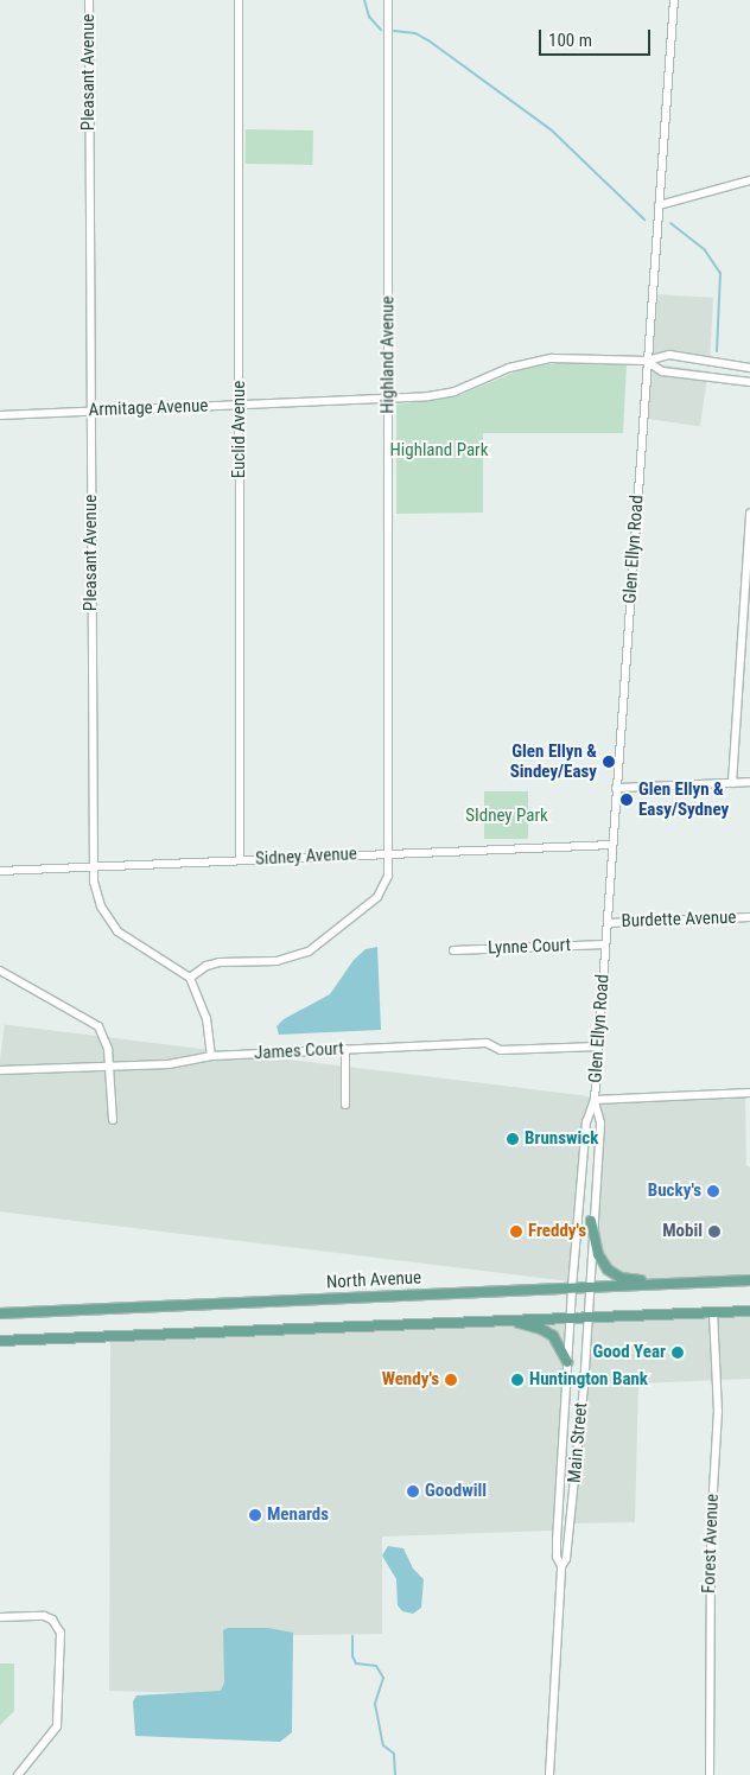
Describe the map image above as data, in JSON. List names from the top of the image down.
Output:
{
  "streets": {
    "main road": ["North Avenue"],
    "street": [
      "Pleasant Avenue",
      "Highland Avenue",
      "Armitage Avenue",
      "Euclid Avenue",
      "Glen Ellyn Road",
      "Sidney Avenue",
      "Burdette Avenue",
      "Lynne Court",
      "James Court",
      "Main Street",
      "Forest Avenue"
    ]
  },
  "crossings": [
    ["Pleasant Avenue", "Highland Avenue"],
    ["Pleasant Avenue", "Armitage Avenue"],
    ["Pleasant Avenue", "Sidney Avenue"],
    ["Highland Avenue", "Armitage Avenue"],
    ["Highland Avenue", "Sidney Avenue"],
    ["Armitage Avenue", "Euclid Avenue"],
    ["Armitage Avenue", "Glen Ellyn Road"],
    ["Euclid Avenue", "Sidney Avenue"],
    ["Glen Ellyn Road", "Sidney Avenue"],
    ["Glen Ellyn Road", "Burdette Avenue"],
    ["Glen Ellyn Road", "Lynne Court"],
    ["Glen Ellyn Road", "James Court"],
    ["Glen Ellyn Road", "North Avenue"],
    ["Glen Ellyn Road", "Main Street"]
  ],
  "parks": ["Highland Park", "SIdney Park"],
  "places": [
    "Glen Ellyn & Sindey/Easy",
    "Glen Ellyn & Easy/Sydney",
    "Brunswick",
    "Bucky's",
    "Freddy's",
    "Mobil",
    "Good Year",
    "Wendy's",
    "Huntington Bank",
    "Goodwill",
    "Menards"
  ],
  "scale_bar": "100 m"
}
